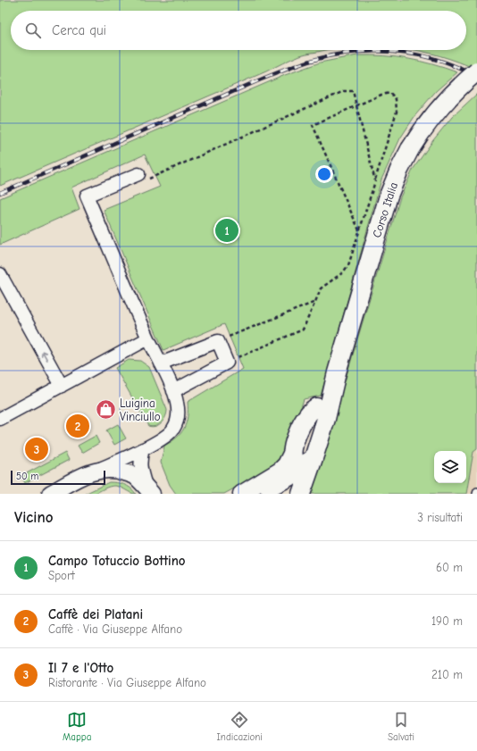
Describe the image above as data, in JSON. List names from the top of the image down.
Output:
{
  "streets": {
    "main road": ["Corso Italia"]
  },
  "places": {
    "shop": ["Luigina Vinciullo"]
  },
  "scale_bar": "50 m",
  "page": {
    "search": "Cerca qui",
    "pins": ["1", "2", "3"],
    "scale": "50 m",
    "heading": ["Vicino", "3 risultati"],
    "list": [
      {
        "mark": "1",
        "name": "Campo Totuccio Bottino",
        "note": "Sport",
        "value": "60 m"
      },
      {
        "mark": "2",
        "name": "Caffè dei Platani",
        "note": "Caffè · Via Giuseppe Alfano",
        "value": "190 m"
      },
      {
        "mark": "3",
        "name": "Il 7 e l'Otto",
        "note": "Ristorante · Via Giuseppe Alfano",
        "value": "210 m"
      }
    ],
    "nav": ["Mappa", "Indicazioni", "Salvati"]
  }
}
